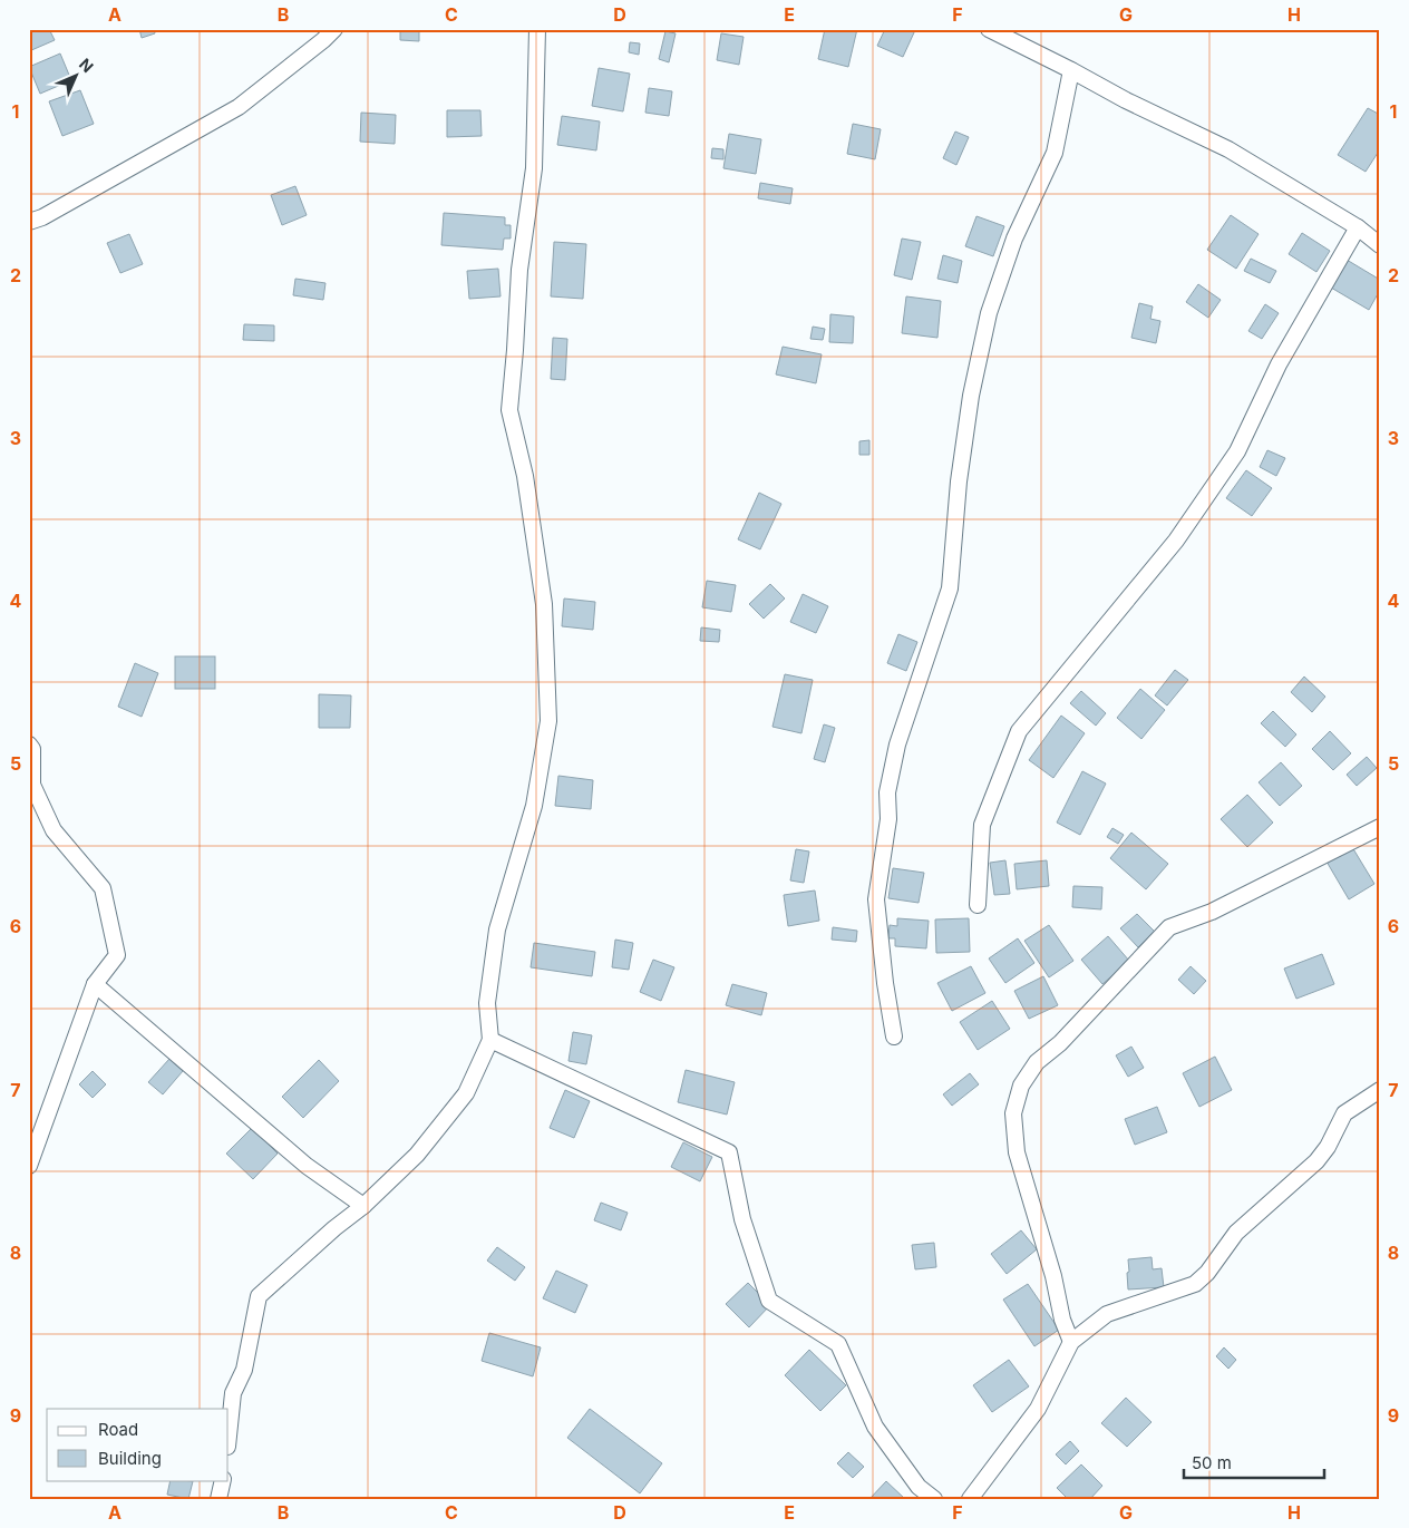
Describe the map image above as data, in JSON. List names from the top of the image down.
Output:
{
  "legend": ["Road", "Building"],
  "scale_bar": "50 m",
  "north": "top right",
  "grid": {
    "columns": [
      "A",
      "B",
      "C",
      "D",
      "E",
      "F",
      "G",
      "H"
    ],
    "rows": [
      "1",
      "2",
      "3",
      "4",
      "5",
      "6",
      "7",
      "8",
      "9"
    ]
  }
}
